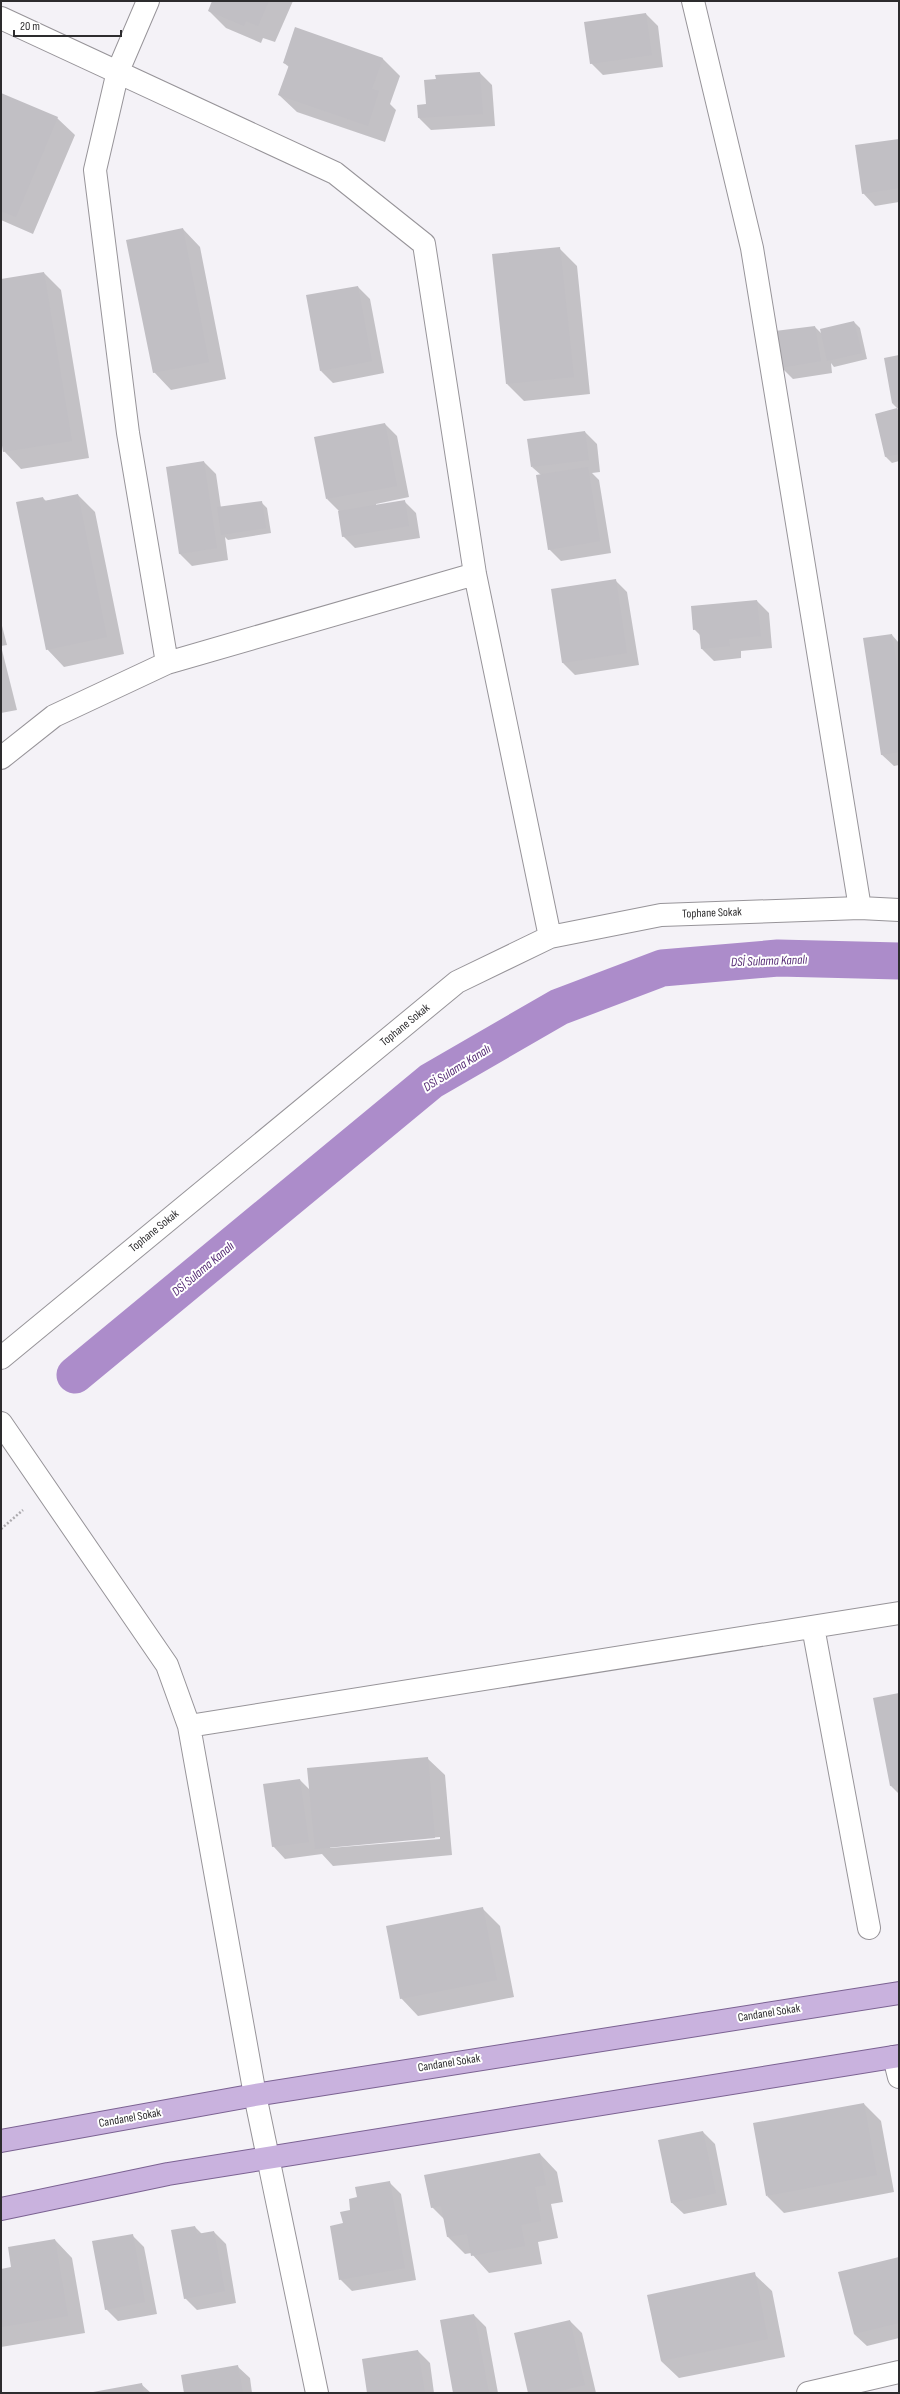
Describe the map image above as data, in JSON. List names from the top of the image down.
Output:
{
  "streets": {
    "main road": ["Candanel Sokak"],
    "street": ["Tophane Sokak"]
  },
  "water": ["DSİ Sulama Kanalı"],
  "scale_bar": "20 m"
}
